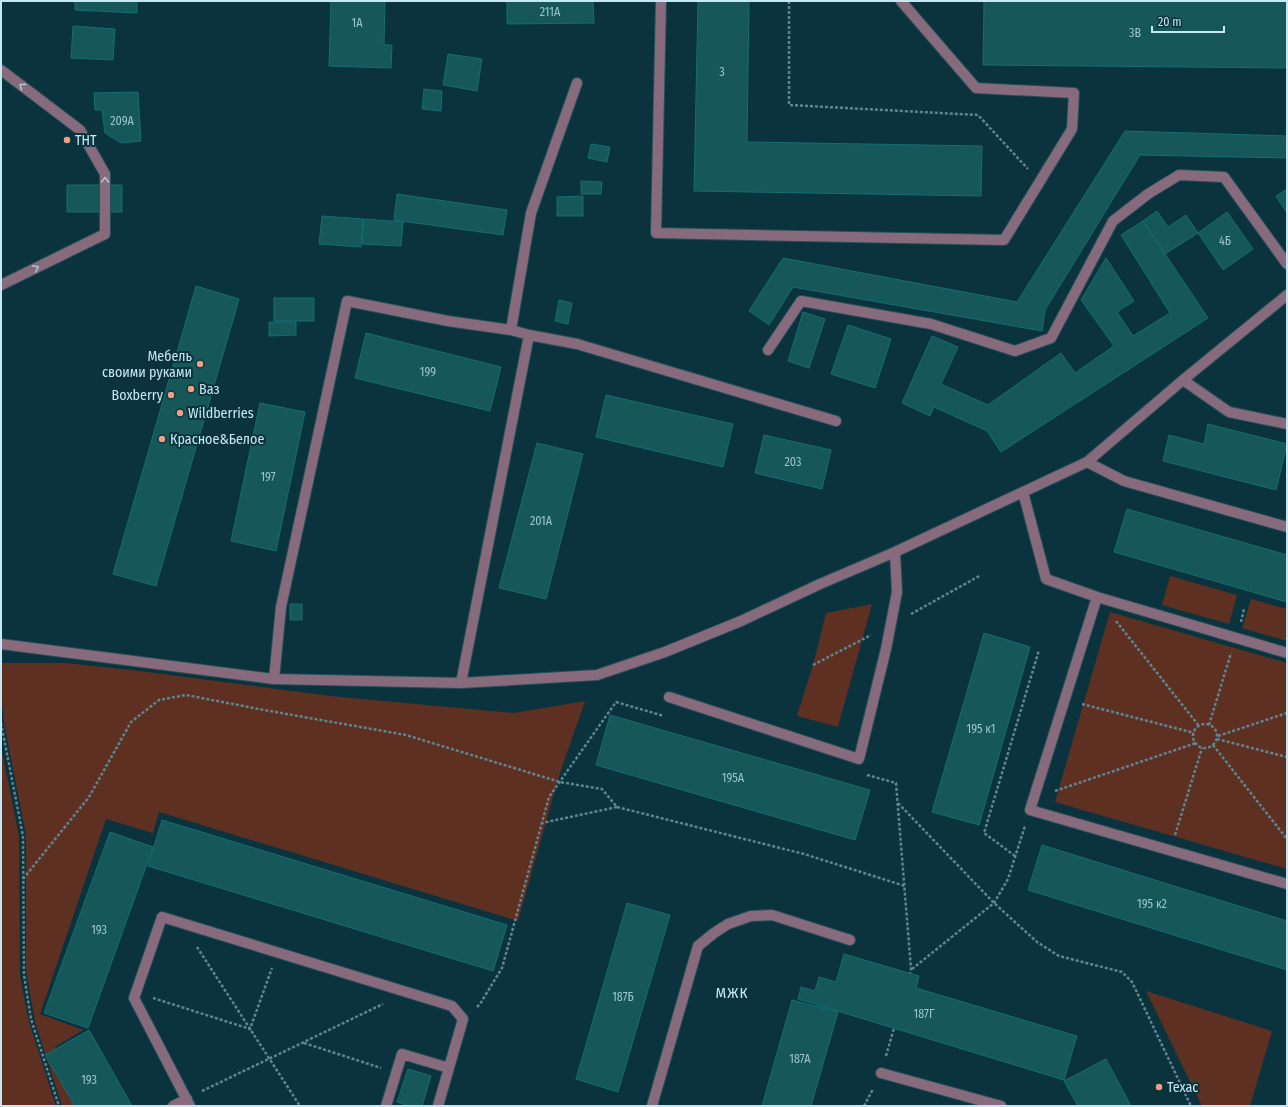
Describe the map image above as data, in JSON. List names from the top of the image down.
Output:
{
  "districts": ["МЖК"],
  "places": [
    "ТНТ",
    "Мебель своими руками",
    "Ваз",
    "Boxberry",
    "Wildberries",
    "Красное&Белое",
    "Техас"
  ],
  "house_numbers": [
    "211А",
    "1А",
    "3В",
    "3",
    "209А",
    "4Б",
    "199",
    "203",
    "197",
    "201А",
    "195 к1",
    "195А",
    "195 к2",
    "193",
    "187Б",
    "187Г",
    "187А",
    "193"
  ],
  "scale_bar": "20 m"
}
